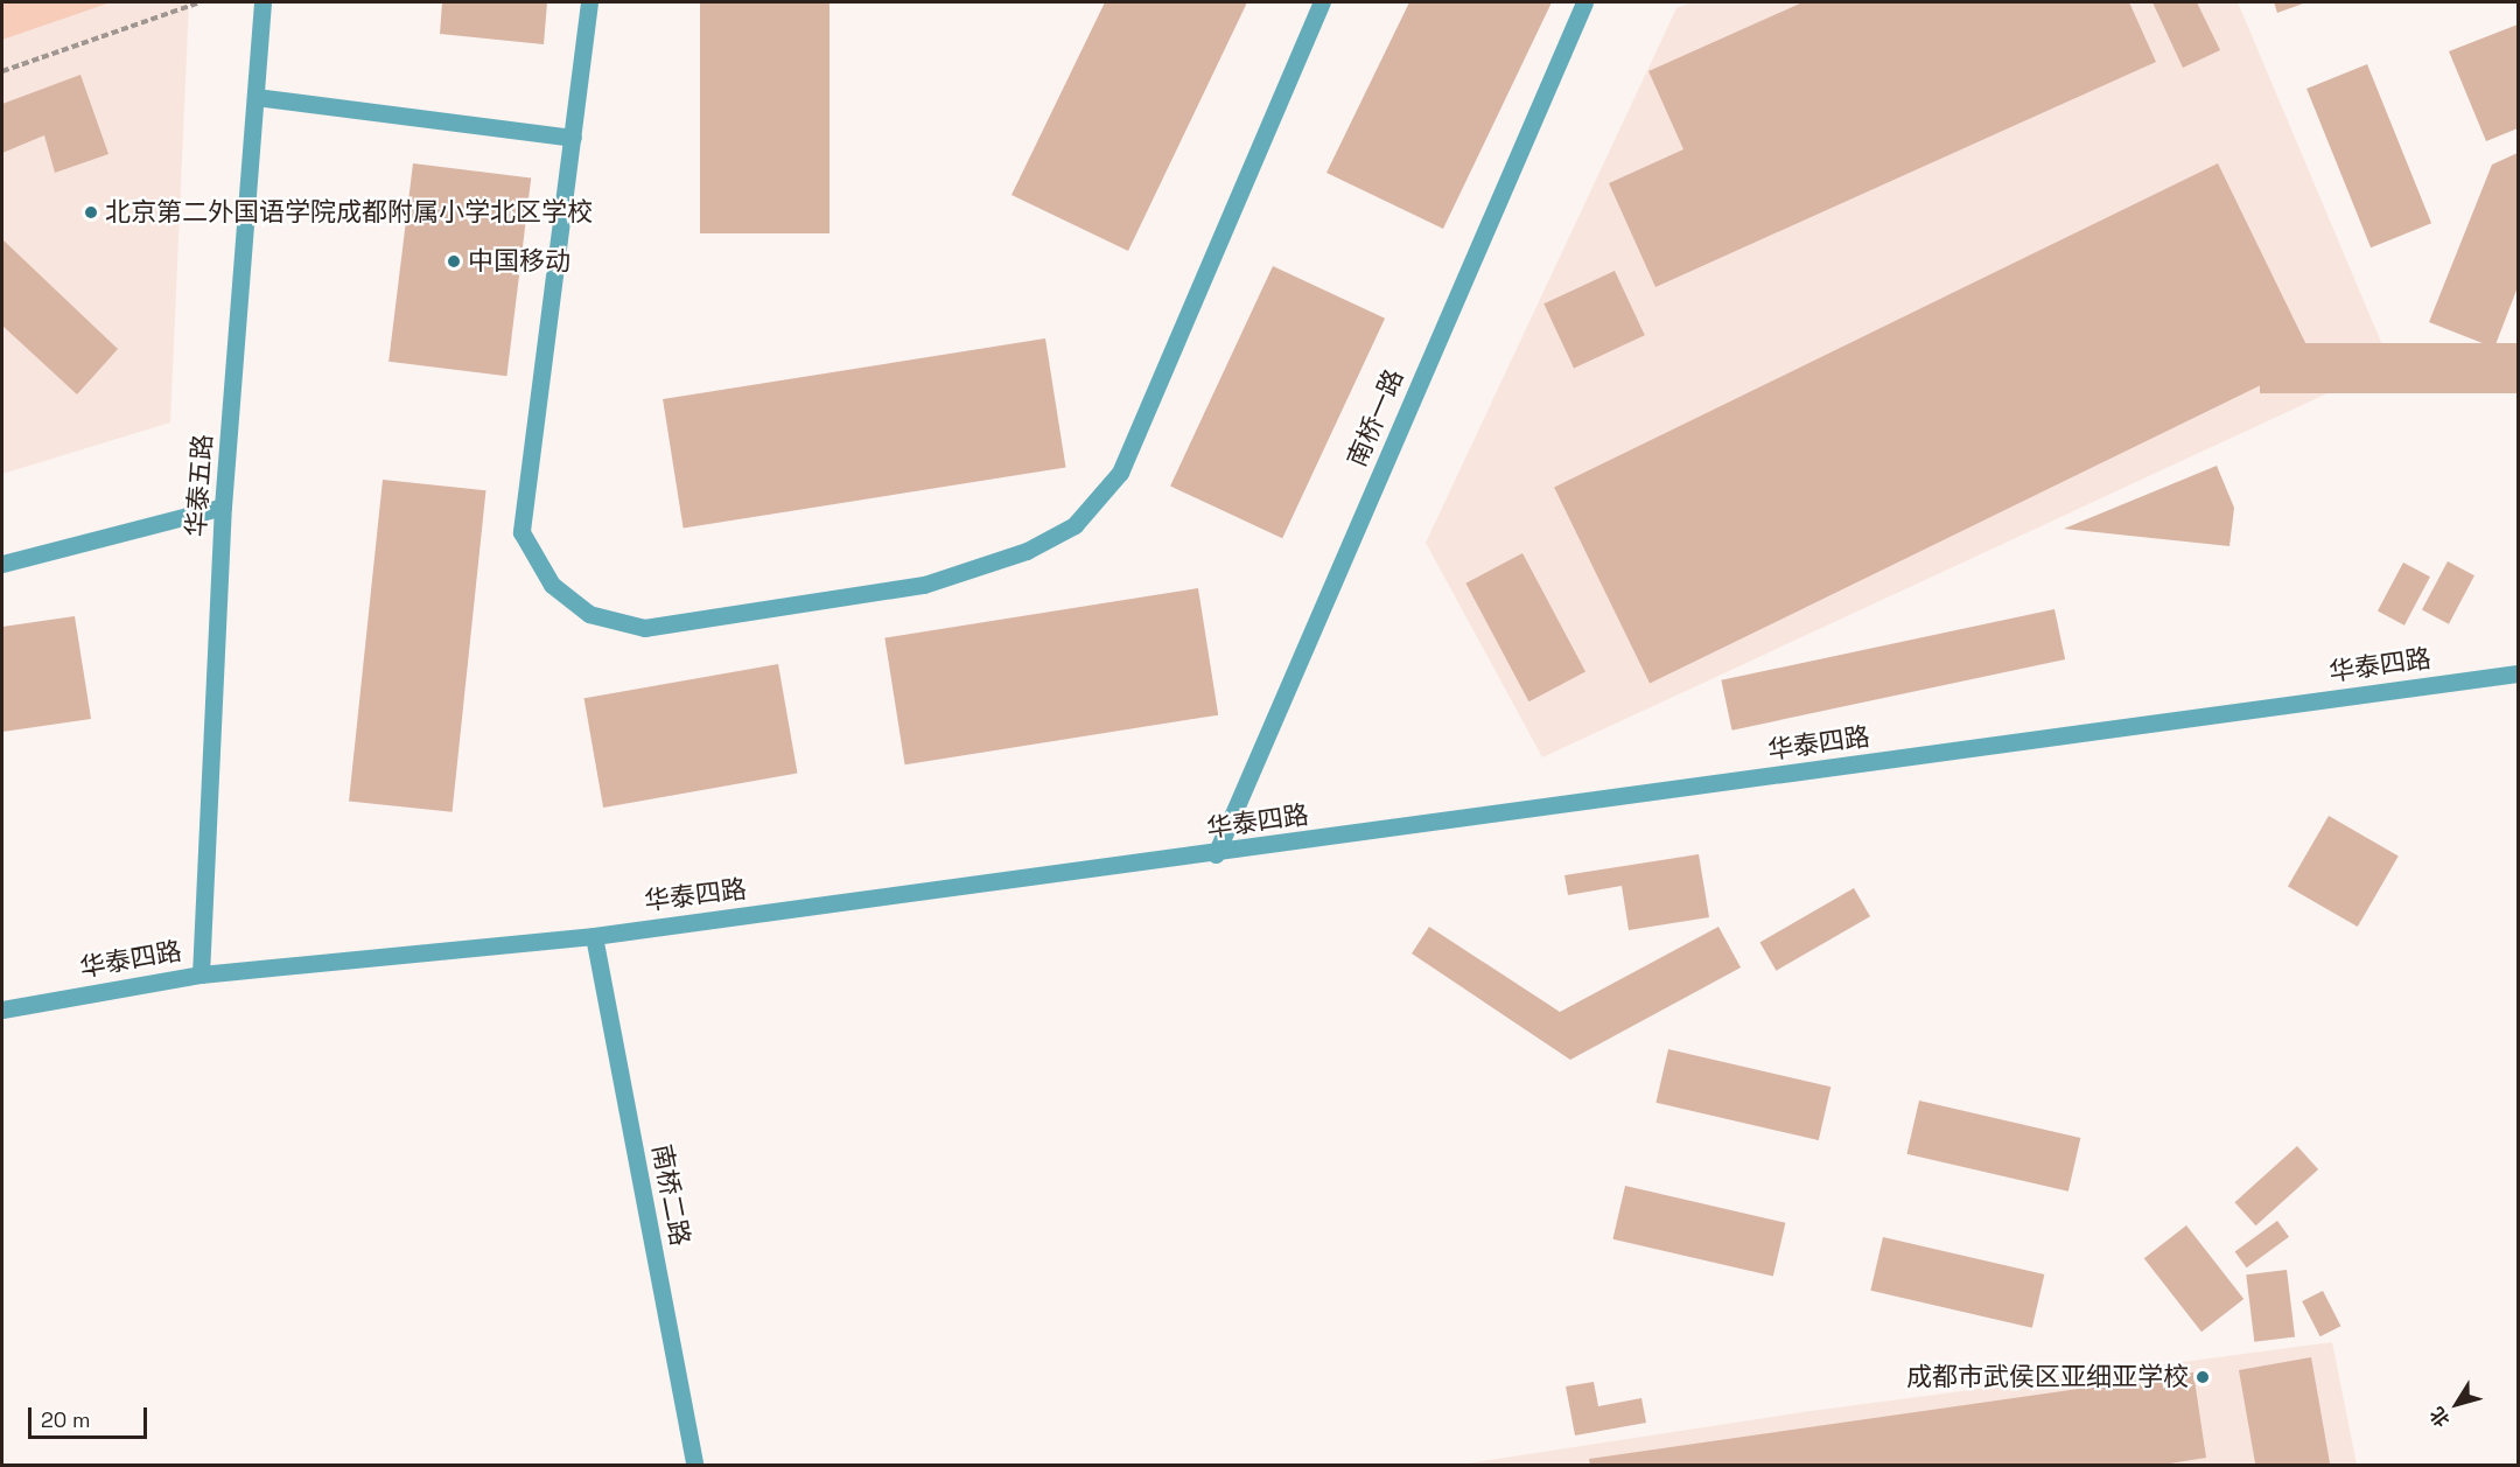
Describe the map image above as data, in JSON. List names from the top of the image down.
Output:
{
  "streets": {
    "street": [
      "南桥一路",
      "华泰五路",
      "华泰四路",
      "南桥二路"
    ]
  },
  "crossings": [
    ["南桥一路", "华泰四路"],
    ["华泰五路", "华泰四路"],
    ["华泰四路", "南桥二路"]
  ],
  "places": ["北京第二外国语学院成都附属小学北区学校", "中国移动", "成都市武侯区亚细亚学校"],
  "scale_bar": "20 m",
  "north": "bottom left"
}
